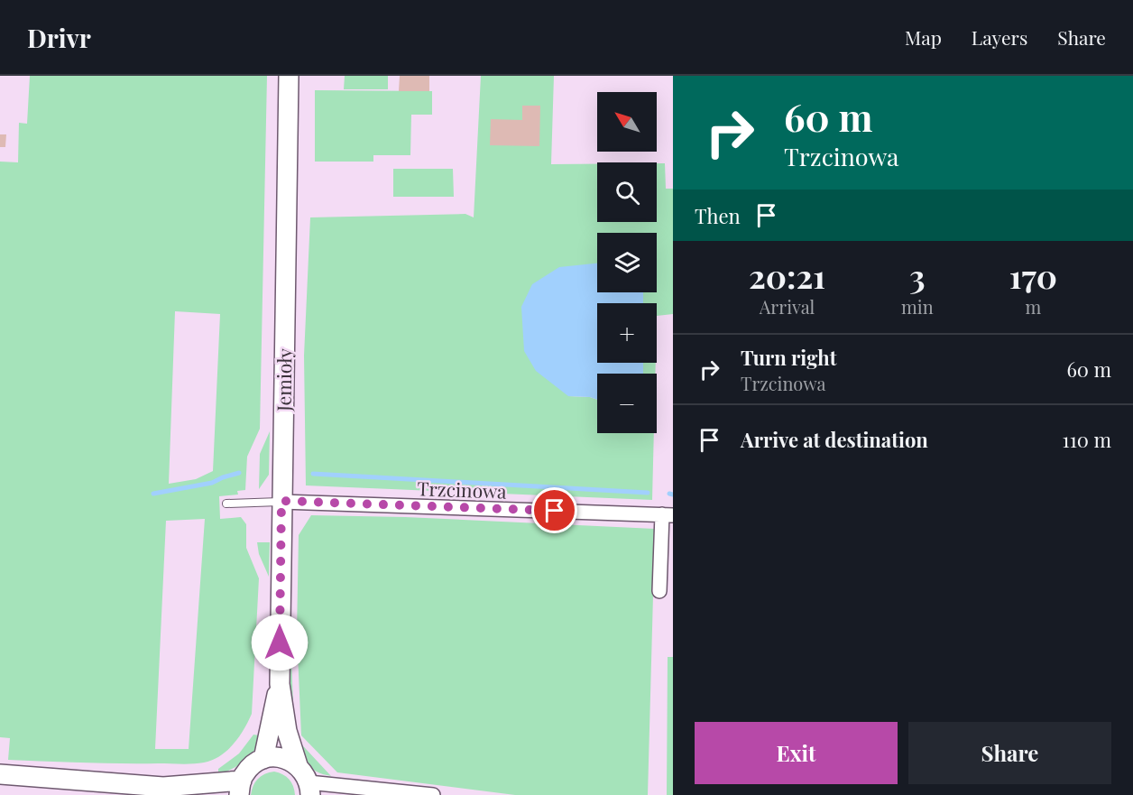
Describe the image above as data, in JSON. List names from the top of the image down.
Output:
{
  "streets": {
    "street": ["Jemioły", "Trzcinowa"]
  },
  "crossings": [
    ["Jemioły", "Trzcinowa"]
  ],
  "north": "top left",
  "page": {
    "header": "Drivr",
    "nav": ["Map", "Layers", "Share"],
    "turn": ["60 m", "Trzcinowa"],
    "map_buttons": ["+", "−"],
    "then": "Then",
    "eta": [
      "20:21",
      "Arrival",
      "3",
      "min",
      "170",
      "m"
    ],
    "list": [
      {
        "name": "Turn right",
        "note": "Trzcinowa",
        "value": "60 m"
      },
      {
        "name": "Arrive at destination",
        "value": "110 m"
      }
    ],
    "buttons": ["Exit", "Share"]
  }
}
